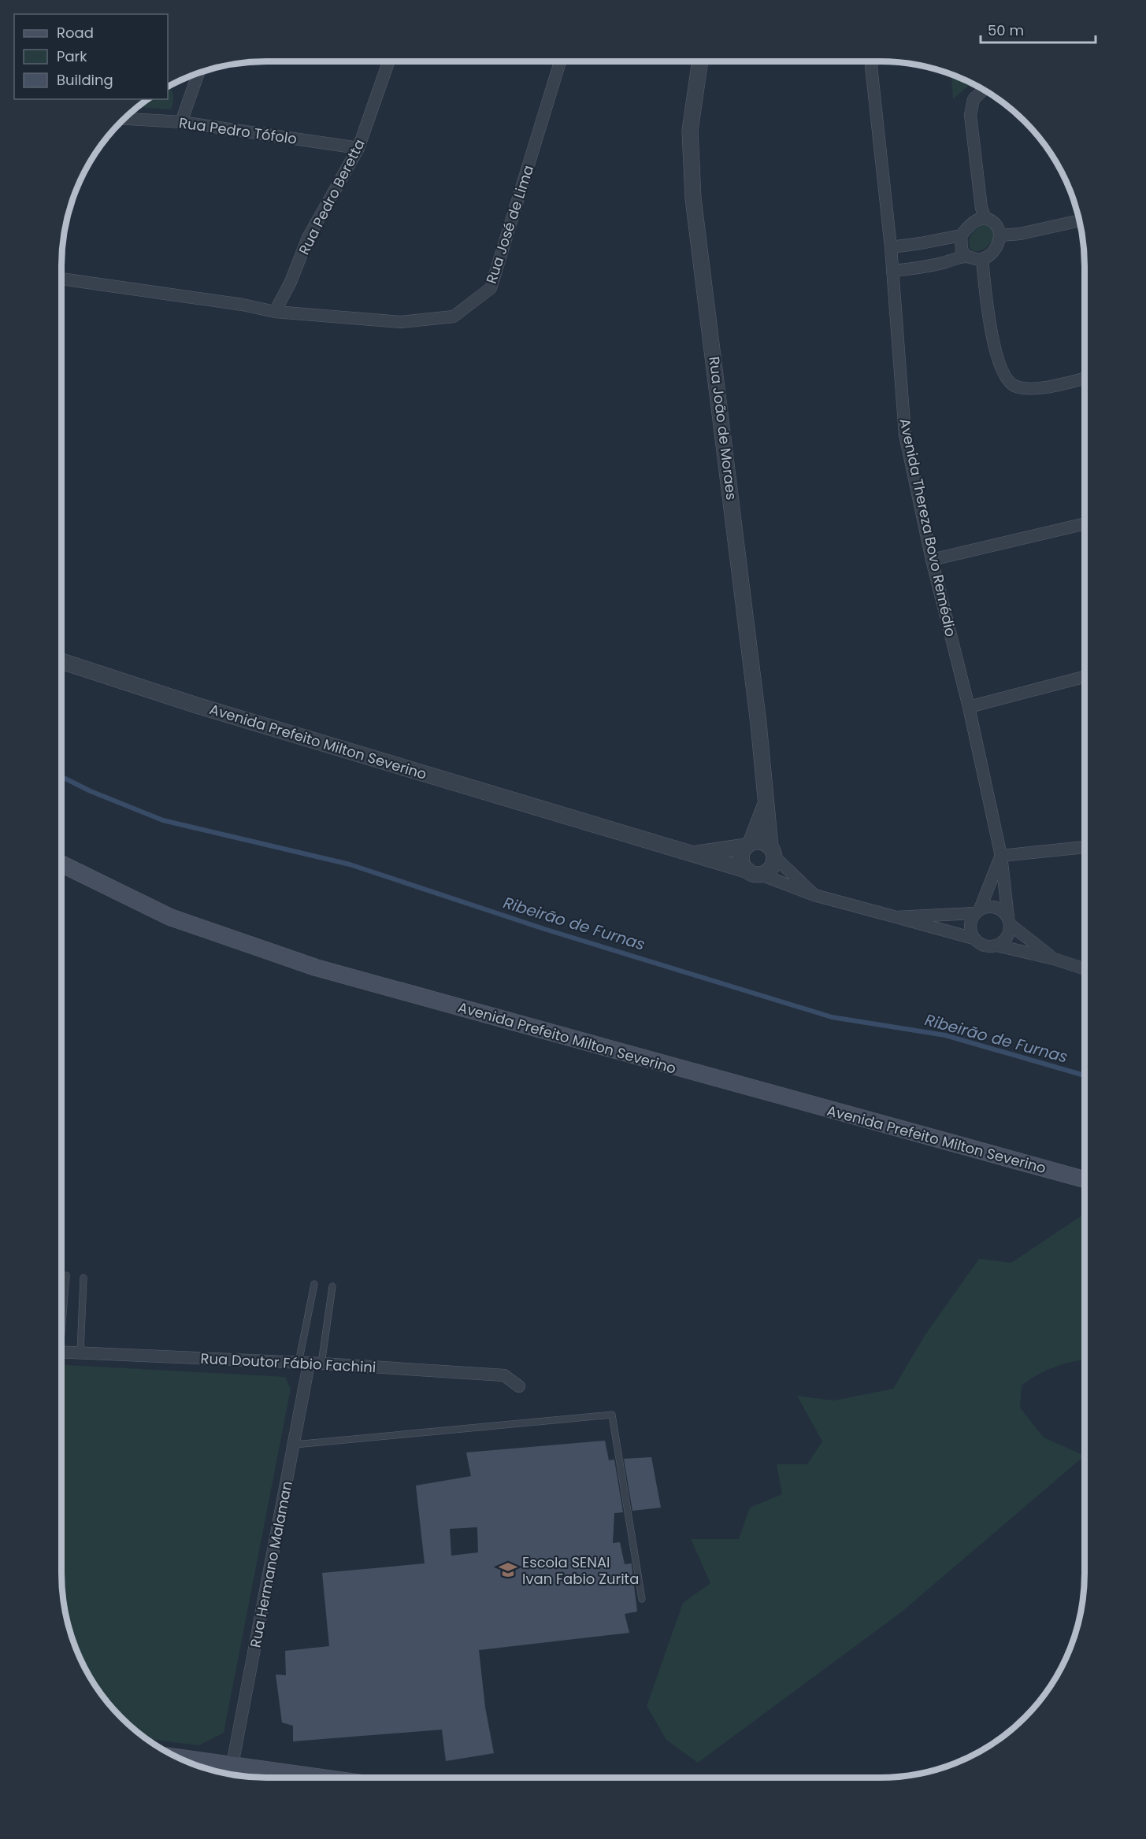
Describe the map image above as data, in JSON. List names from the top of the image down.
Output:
{
  "streets": {
    "main road": ["Avenida Prefeito Milton Severino"],
    "street": [
      "Rua Pedro Tófolo",
      "Rua Pedro Beretta",
      "Rua José de Lima",
      "Rua João de Moraes",
      "Avenida Thereza Bovo Remédio",
      "Rua Doutor Fábio Fachini",
      "Rua Hermano Malaman"
    ]
  },
  "crossings": [
    ["Rua Pedro Tófolo", "Rua Pedro Beretta"],
    ["Rua Pedro Beretta", "Rua José de Lima"],
    ["Rua João de Moraes", "Avenida Prefeito Milton Severino"],
    ["Avenida Thereza Bovo Remédio", "Avenida Prefeito Milton Severino"],
    ["Rua Doutor Fábio Fachini", "Rua Hermano Malaman"]
  ],
  "water": ["Ribeirão de Furnas"],
  "places": {
    "school or university": ["Escola SENAI Ivan Fabio Zurita"]
  },
  "legend": ["Road", "Park", "Building"],
  "scale_bar": "50 m"
}
